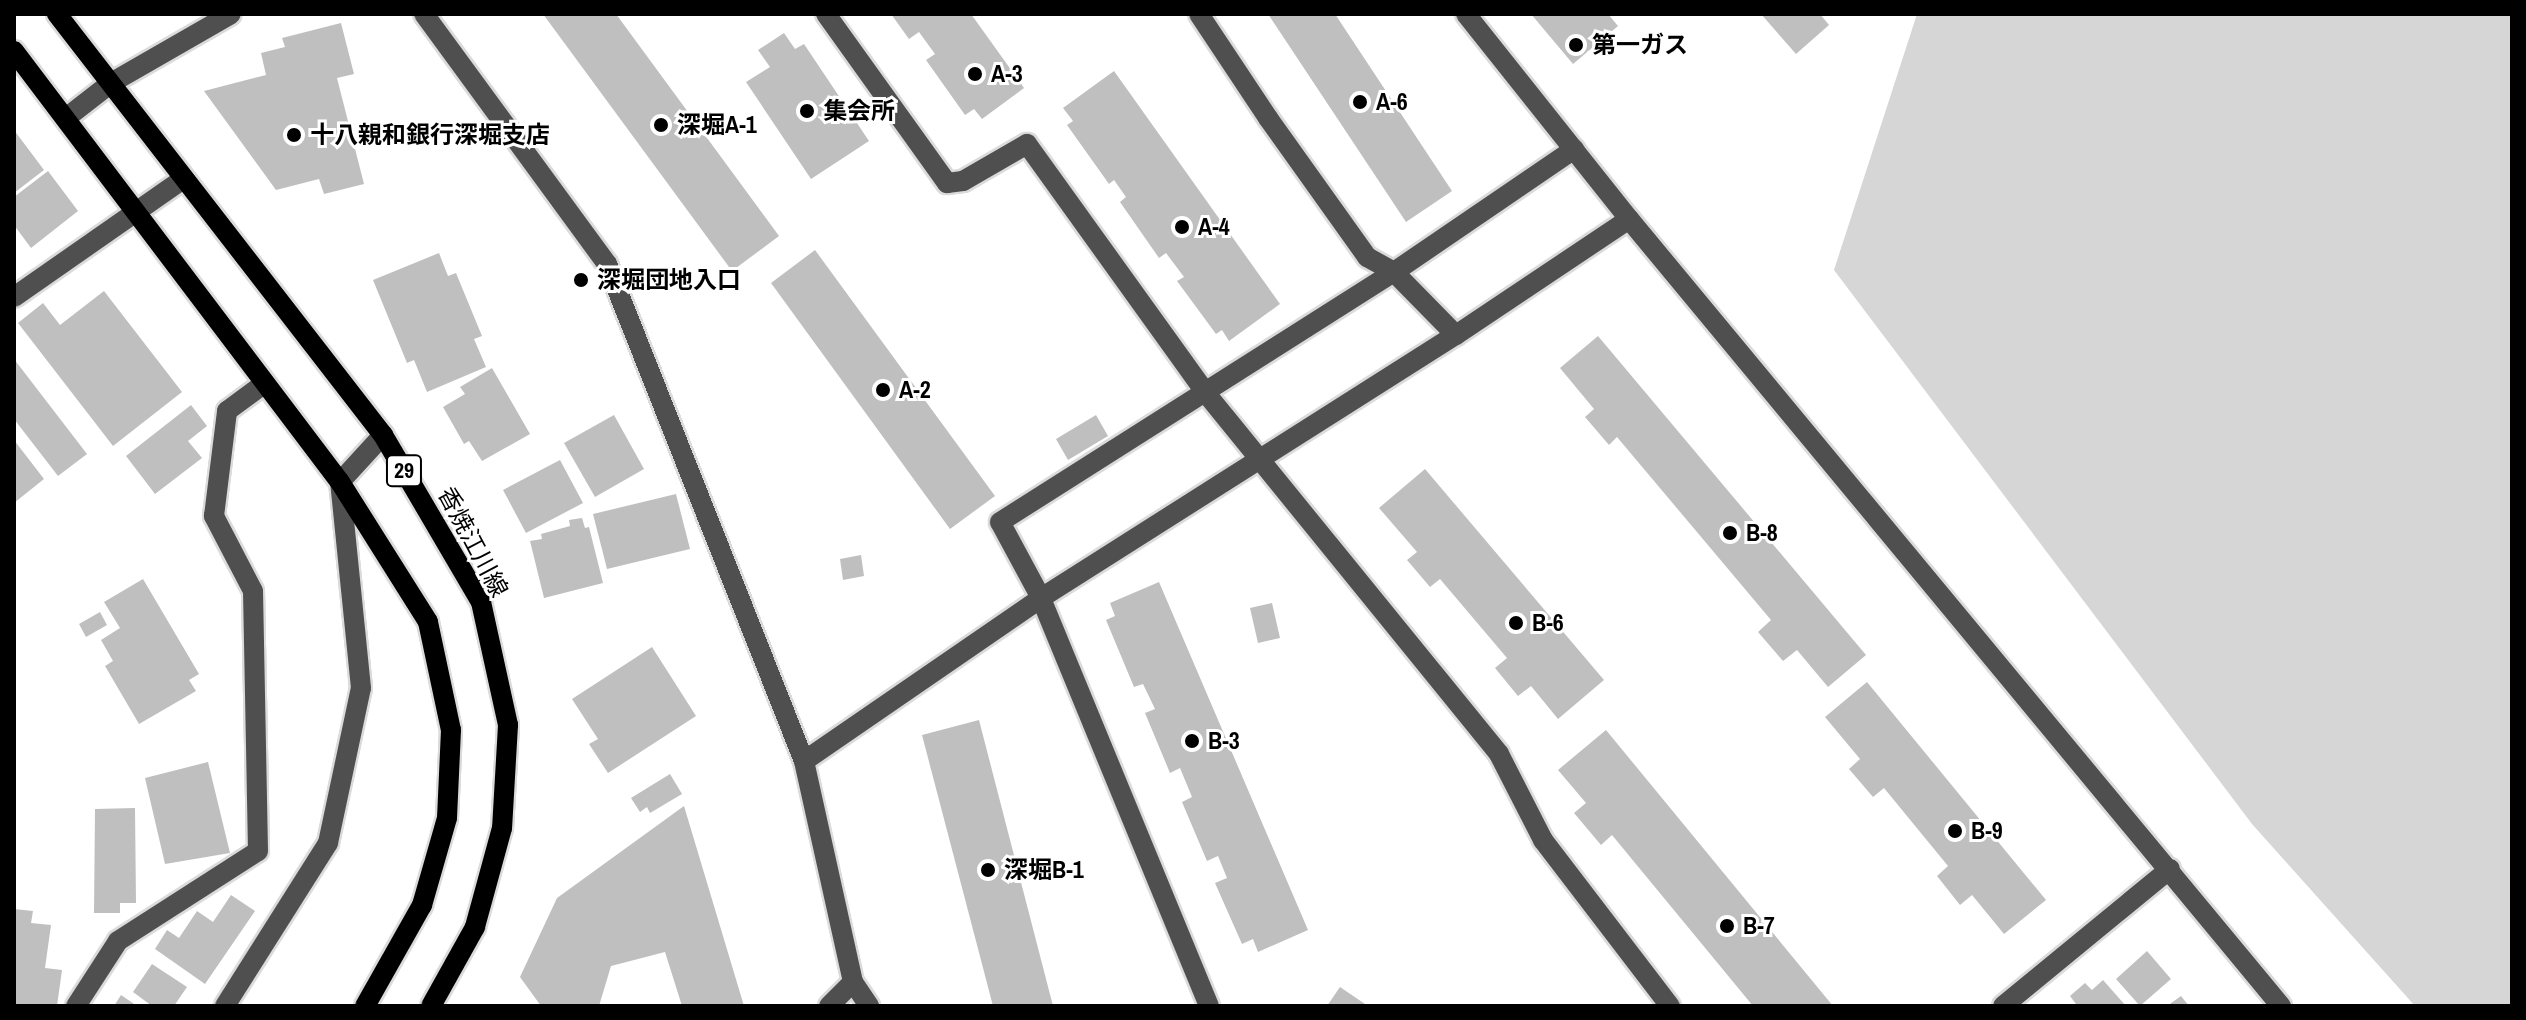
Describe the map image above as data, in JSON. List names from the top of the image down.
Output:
{
  "streets": {
    "main road": ["29", "香焼江川線"]
  },
  "places": [
    "第一ガス",
    "A-3",
    "A-6",
    "集会所",
    "深堀A-1",
    "十八親和銀行深堀支店",
    "A-4",
    "深堀団地入口",
    "A-2",
    "B-8",
    "B-6",
    "B-3",
    "B-9",
    "深堀B-1",
    "B-7"
  ]
}
